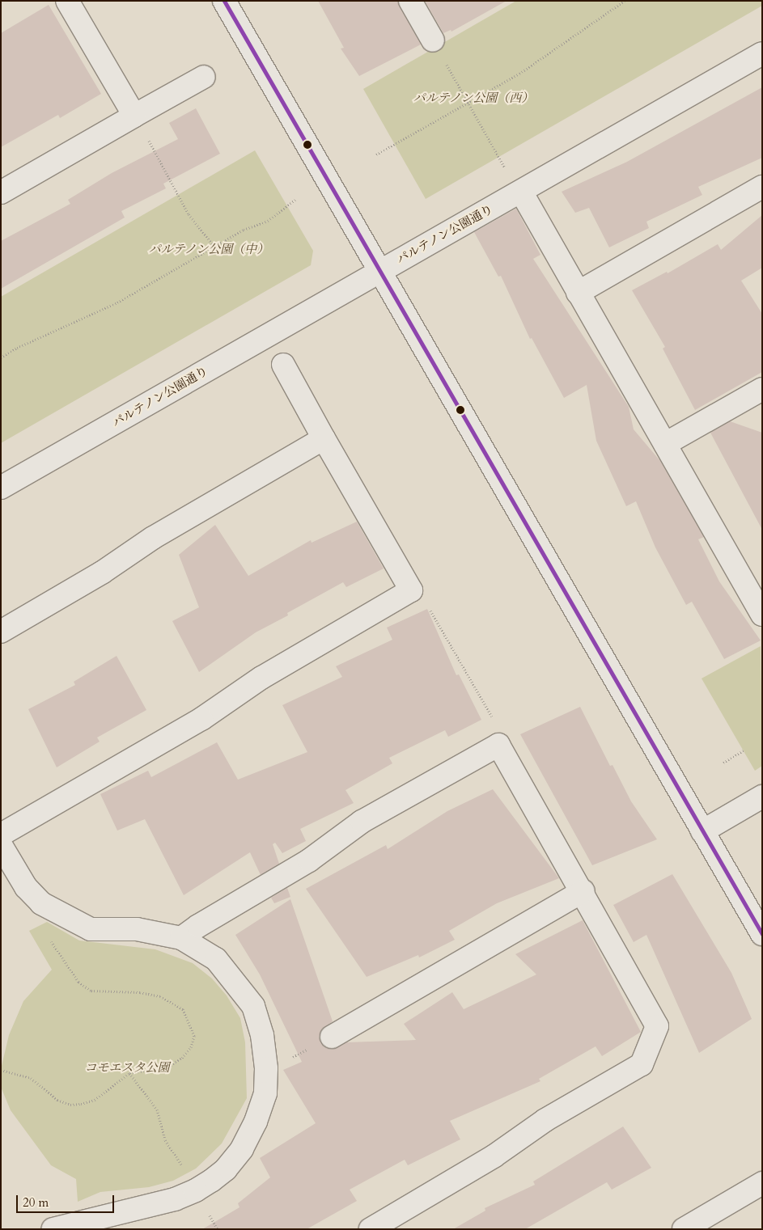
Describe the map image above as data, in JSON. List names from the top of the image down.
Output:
{
  "streets": {
    "street": ["パルテノン公園通り"]
  },
  "parks": ["パルテノン公園（西）", "パルテノン公園（中）", "コモエスタ公園"],
  "scale_bar": "20 m"
}
